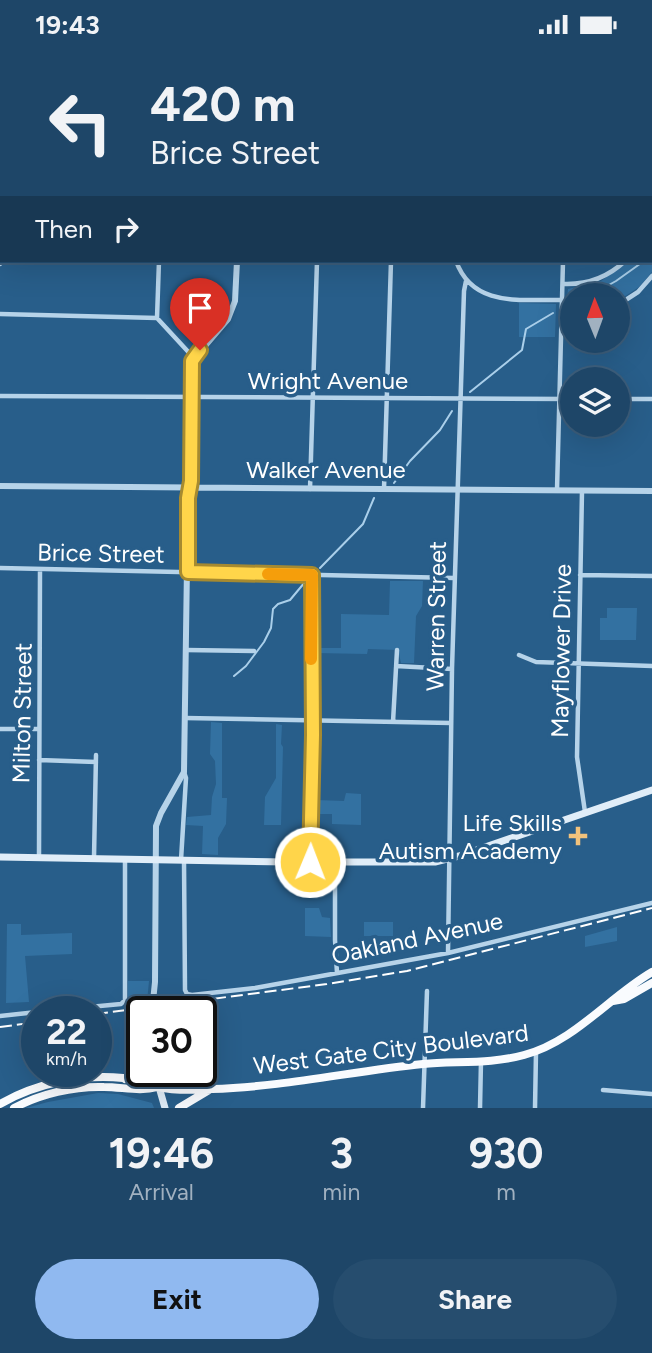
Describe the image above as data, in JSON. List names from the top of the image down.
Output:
{
  "streets": {
    "main road": ["West Gate City Boulevard"],
    "street": [
      "Wright Avenue",
      "Walker Avenue",
      "Brice Street",
      "Warren Street",
      "Mayflower Drive",
      "Milton Street",
      "Oakland Avenue"
    ]
  },
  "crossings": [
    ["Wright Avenue", "Warren Street"],
    ["Walker Avenue", "Warren Street"],
    ["Walker Avenue", "Mayflower Drive"],
    ["Brice Street", "Warren Street"],
    ["Brice Street", "Milton Street"],
    ["Warren Street", "Oakland Avenue"]
  ],
  "places": {
    "health": ["Life Skills Autism Academy"]
  },
  "north": "top",
  "page": {
    "status": "19:43",
    "turn": ["420 m", "Brice Street"],
    "then": "Then",
    "speed": "22 km/h",
    "limit": "30",
    "eta": [
      "19:46",
      "Arrival",
      "3",
      "min",
      "930",
      "m"
    ],
    "buttons": ["Exit", "Share"]
  }
}
